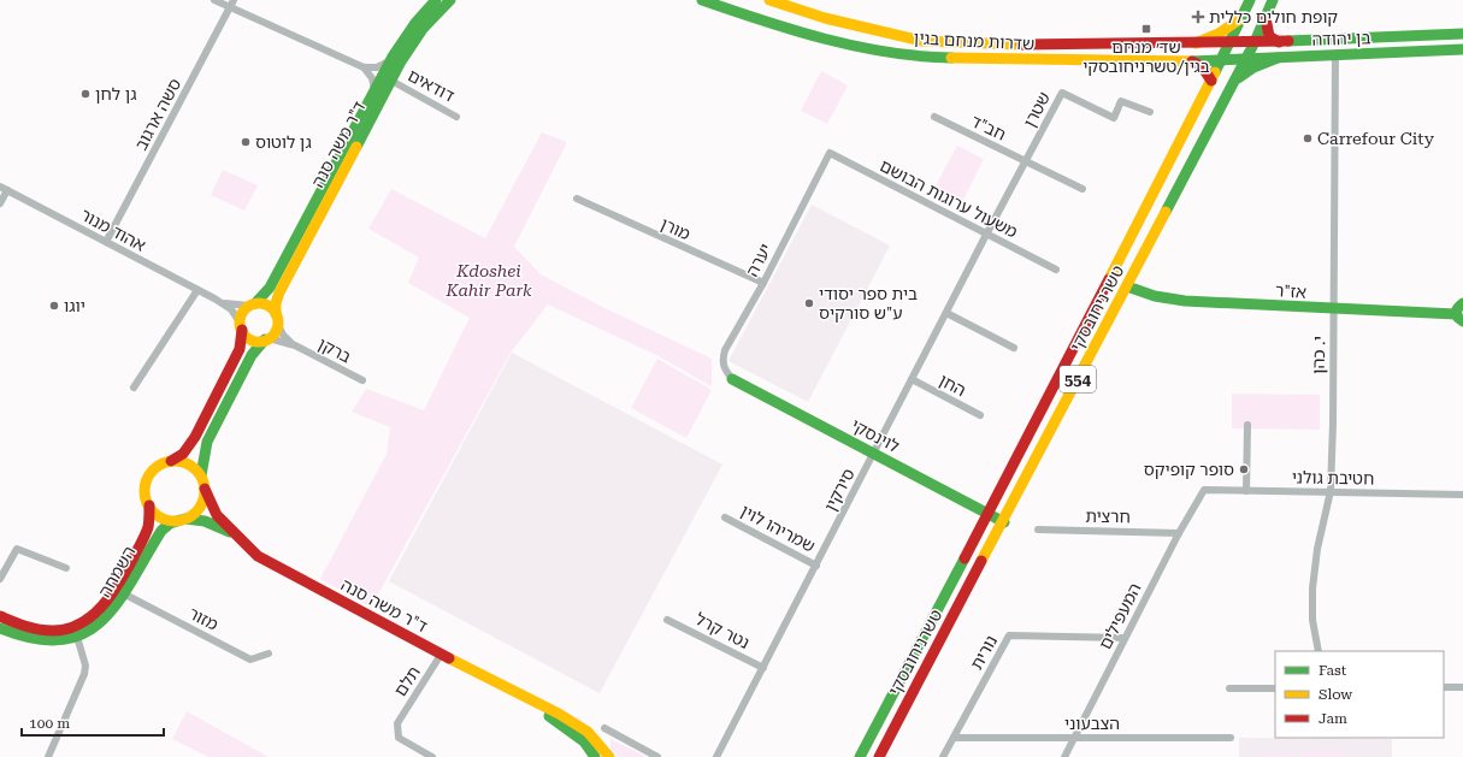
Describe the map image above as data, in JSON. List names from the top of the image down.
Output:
{
  "streets": {
    "main road": [
      "בן יהודה",
      "שדרות מנחם בגין",
      "ד\"ר משה סנה",
      "אז\"ר",
      "טשרניחובסקי",
      "554",
      "לוינסקי",
      "השמחה"
    ],
    "street": [
      "דודאים",
      "שטרן",
      "סשה ארגוב",
      "חב\"ד",
      "משעול ערוגות הבושם",
      "מורן",
      "אהוד מנור",
      "יערה",
      "ברקן",
      "י. כהן",
      "החן",
      "חטיבת גולני",
      "סירקין",
      "חרצית",
      "שמריהו לוין",
      "המעפילים",
      "מזור",
      "נטר קרל",
      "נורית",
      "תלם",
      "הצבעוני"
    ]
  },
  "crossings": [
    ["בן יהודה", "שדרות מנחם בגין"],
    ["בן יהודה", "טשרניחובסקי"],
    ["בן יהודה", "י. כהן"],
    ["שדרות מנחם בגין", "טשרניחובסקי"],
    ["דודאים", "ד\"ר משה סנה"],
    ["שטרן", "חב\"ד"],
    ["שטרן", "משעול ערוגות הבושם"],
    ["שטרן", "סירקין"],
    ["סשה ארגוב", "אהוד מנור"],
    ["ד\"ר משה סנה", "אהוד מנור"],
    ["ד\"ר משה סנה", "ברקן"],
    ["ד\"ר משה סנה", "השמחה"],
    ["ד\"ר משה סנה", "תלם"],
    ["משעול ערוגות הבושם", "יערה"],
    ["משעול ערוגות הבושם", "סירקין"],
    ["מורן", "יערה"],
    ["אהוד מנור", "ברקן"],
    ["יערה", "לוינסקי"],
    ["אז\"ר", "טשרניחובסקי"],
    ["אז\"ר", "י. כהן"],
    ["טשרניחובסקי", "לוינסקי"],
    ["י. כהן", "חטיבת גולני"],
    ["החן", "סירקין"],
    ["לוינסקי", "סירקין"],
    ["חטיבת גולני", "המעפילים"],
    ["סירקין", "שמריהו לוין"],
    ["סירקין", "נטר קרל"],
    ["חרצית", "המעפילים"],
    ["השמחה", "מזור"],
    ["המעפילים", "נורית"],
    ["המעפילים", "הצבעוני"],
    ["נורית", "הצבעוני"]
  ],
  "parks": ["Kdoshei Kahir Park"],
  "places": {
    "health": ["קופת חולים כללית"],
    "transit": ["שד׳ מנחם בגין/טשרניחובסקי"],
    "other": [
      "גן לחן",
      "Carrefour City",
      "גן לוטוס",
      "בית ספר יסודי ע\"ש סורקיס",
      "יוגו",
      "סופר קופיקס"
    ]
  },
  "legend": ["Fast", "Slow", "Jam"],
  "scale_bar": "100 m"
}
